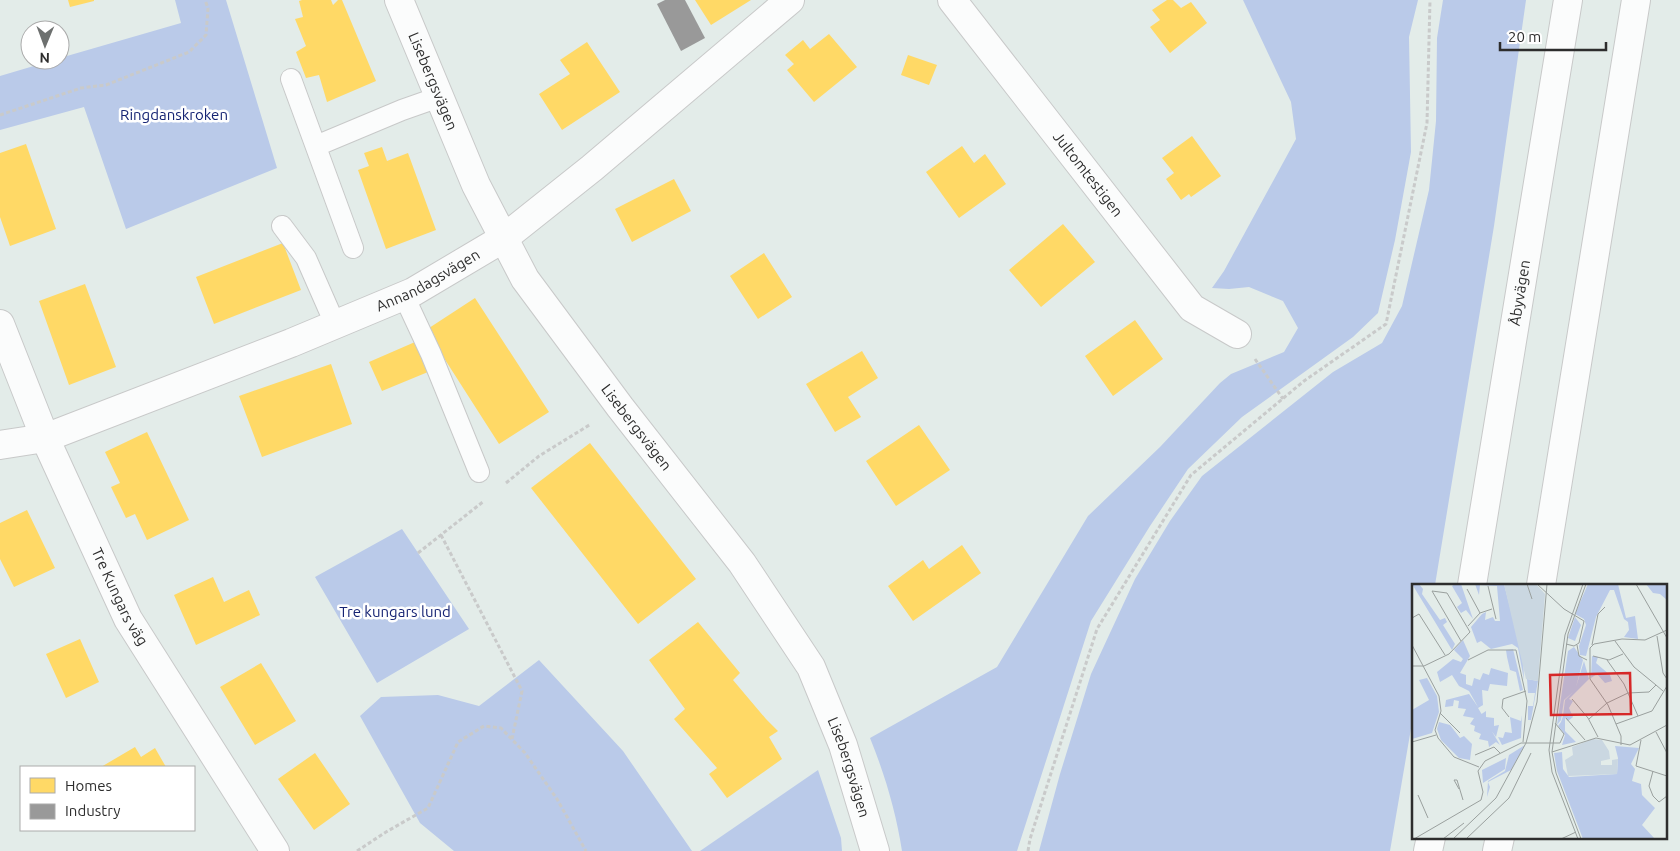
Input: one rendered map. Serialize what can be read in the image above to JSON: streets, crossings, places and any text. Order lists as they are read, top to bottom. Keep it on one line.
{"streets":{"street":["Lisebergsvägen","Jultomtestigen","Annandagsvägen","Åbyvägen","Tre Kungars väg"]},"crossings":[["Lisebergsvägen","Annandagsvägen"],["Annandagsvägen","Tre Kungars väg"]],"parks":["Ringdanskroken","Tre kungars lund"],"legend":["Homes","Industry"],"scale_bar":"20 m","north":"bottom"}
